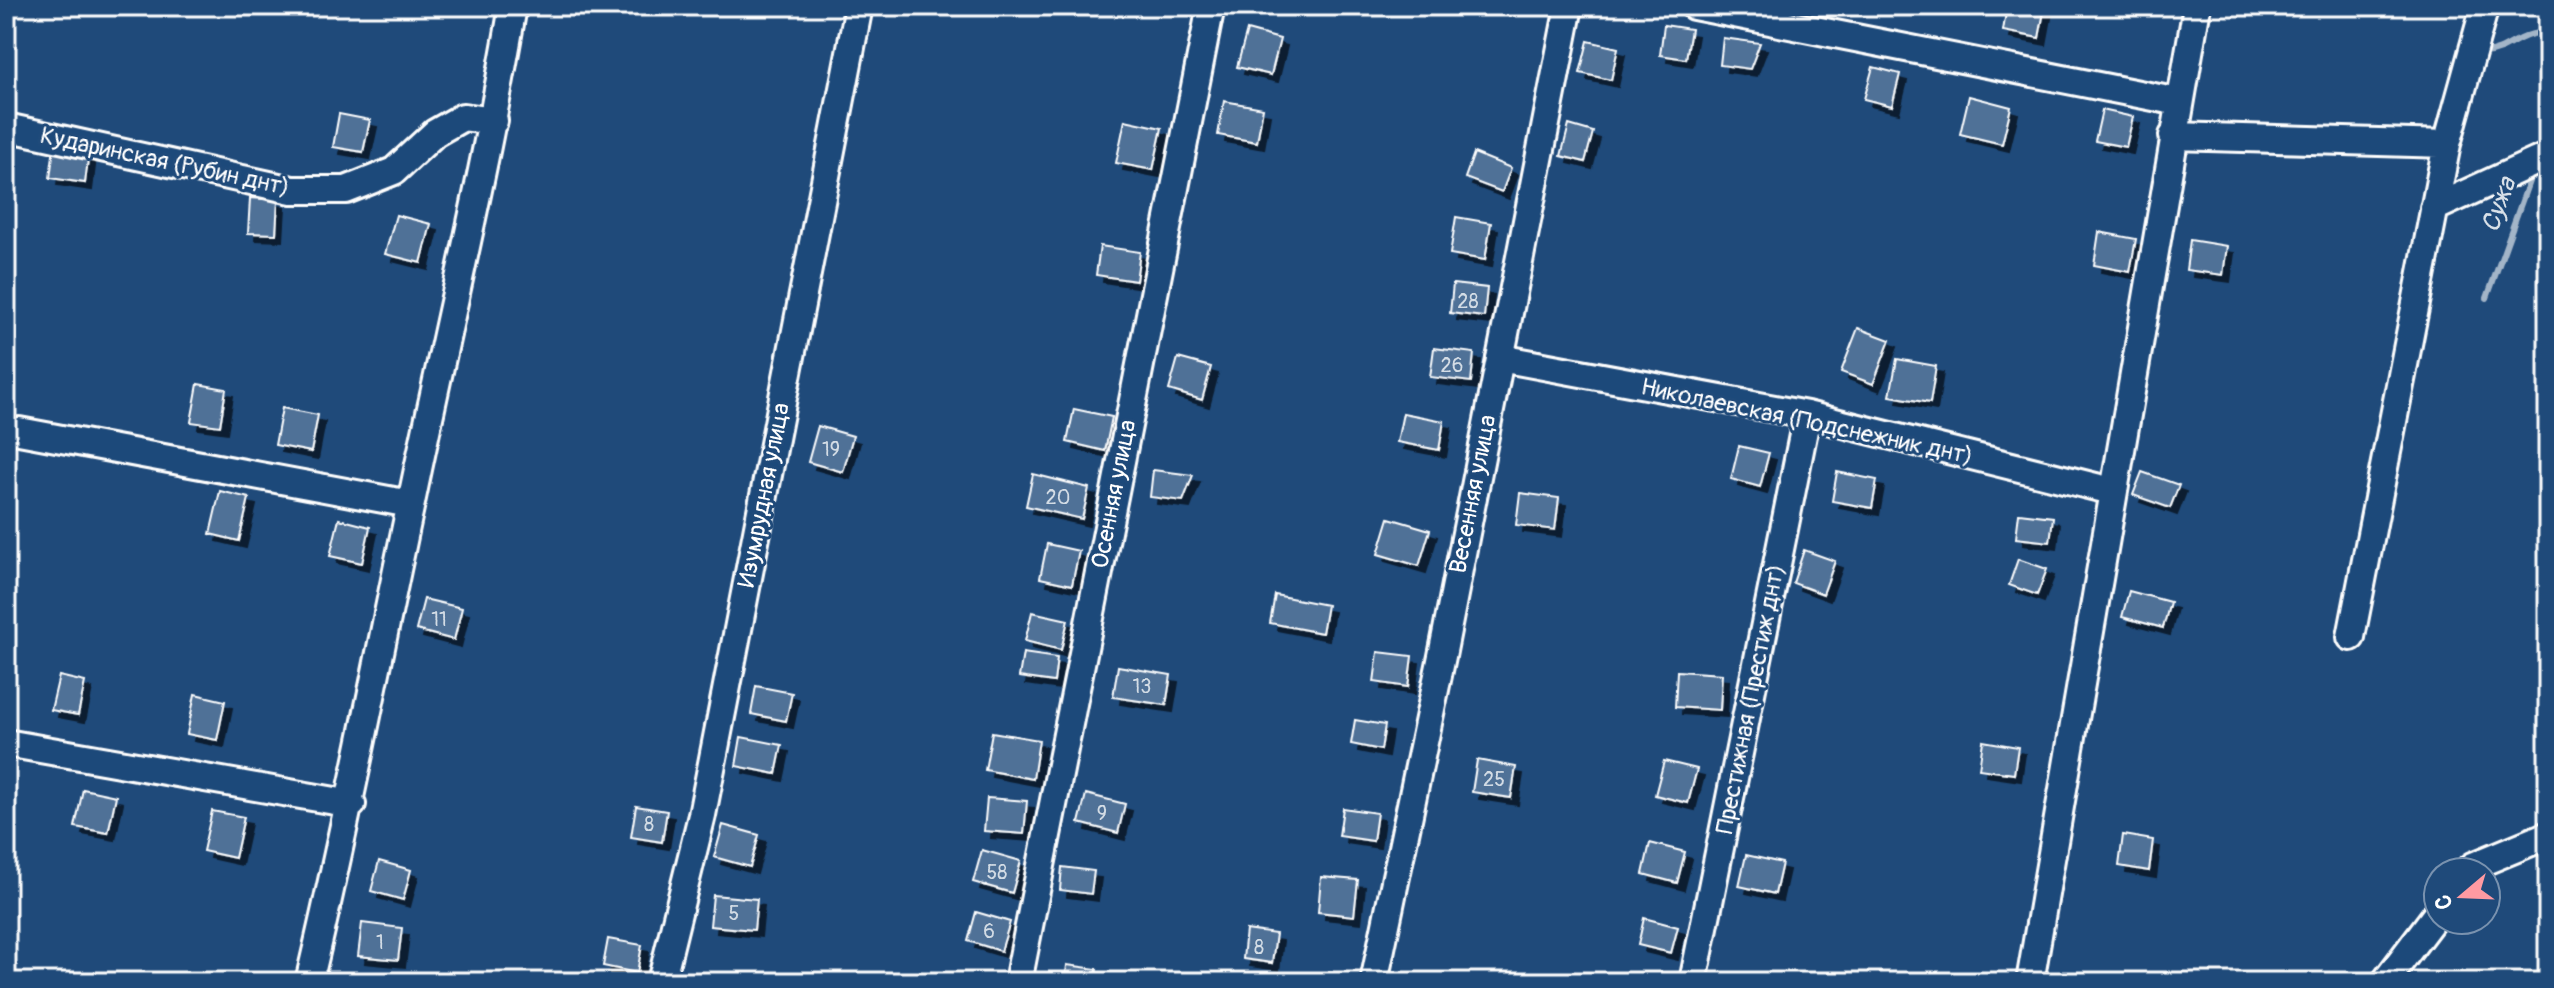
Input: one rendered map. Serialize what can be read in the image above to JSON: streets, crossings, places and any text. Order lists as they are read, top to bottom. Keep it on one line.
{"streets":{"street":["Кударинская (Рубин днт)","Николаевская (Подснежник днт)","Осенняя улица","Весенняя улица","Изумрудная улица","Престижная (Престиж днт)"]},"crossings":[["Николаевская (Подснежник днт)","Весенняя улица"],["Николаевская (Подснежник днт)","Престижная (Престиж днт)"]],"water":["Сужа"],"house_numbers":["28","26","19","20","11","13","25","9","8","58","5","6","1","8"],"north":"left"}
